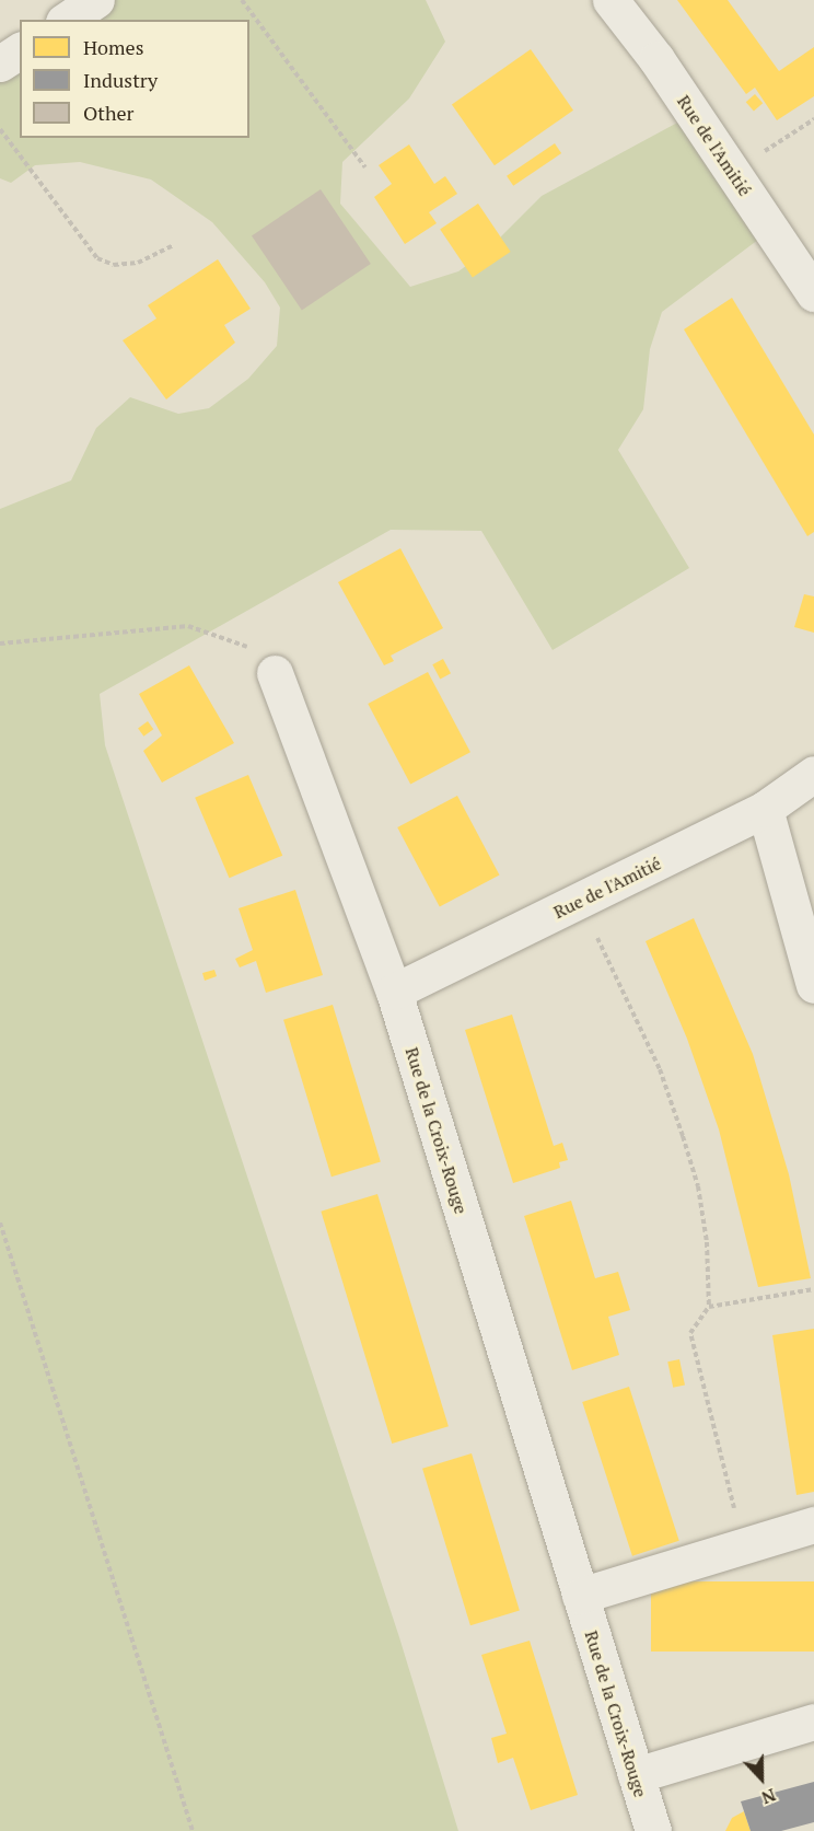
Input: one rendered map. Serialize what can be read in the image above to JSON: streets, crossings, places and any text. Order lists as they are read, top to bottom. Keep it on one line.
{"streets":{"street":["Rue de l'Amitié","Rue de la Croix-Rouge"]},"crossings":[["Rue de l'Amitié","Rue de la Croix-Rouge"]],"legend":["Homes","Industry","Other"],"north":"bottom"}
